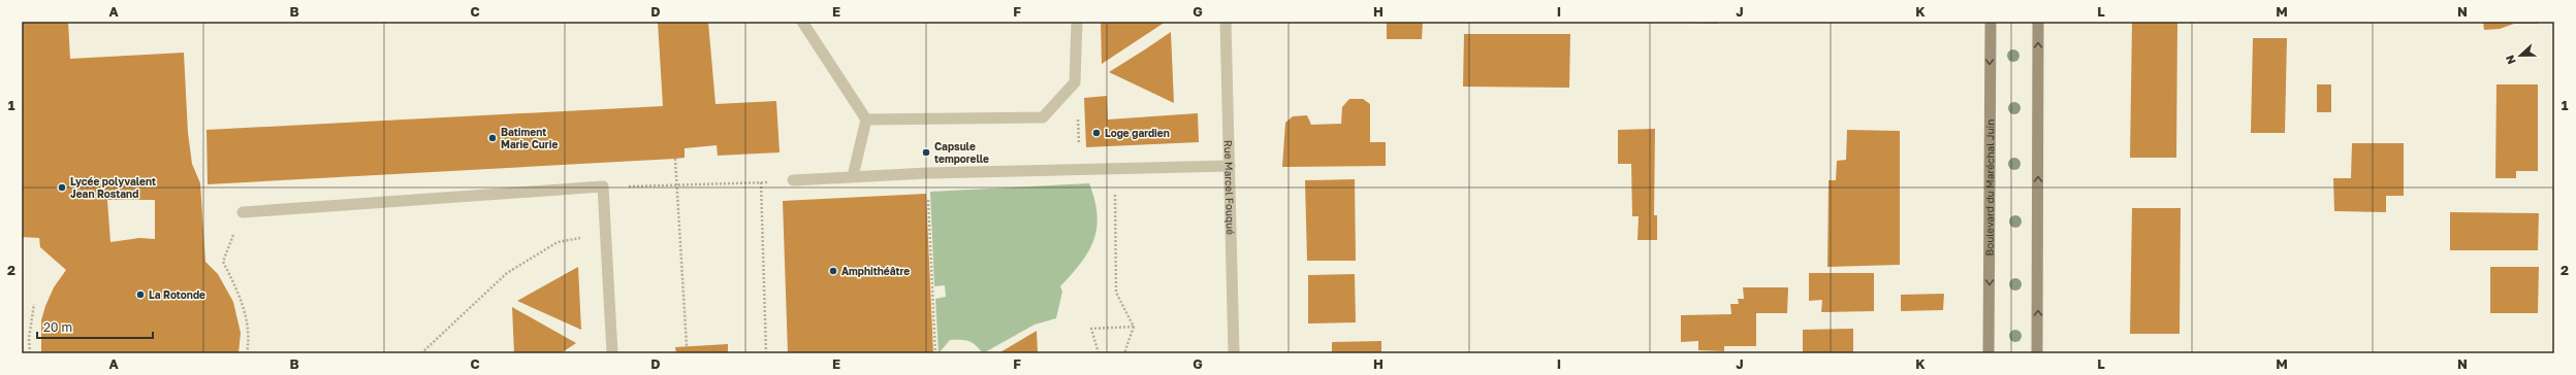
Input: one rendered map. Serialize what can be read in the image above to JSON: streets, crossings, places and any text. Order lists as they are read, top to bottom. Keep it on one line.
{"streets":{"main road":["Boulevard du Maréchal Juin"],"street":["Rue Marcel Fouqué"]},"places":["Loge gardien","Batiment Marie Curie","Capsule temporelle","Lycée polyvalent Jean Rostand","Amphithéâtre","La Rotonde"],"scale_bar":"20 m","north":"left","grid":{"columns":["A","B","C","D","E","F","G","H","I","J","K","L","M","N"],"rows":["1","2"]}}
